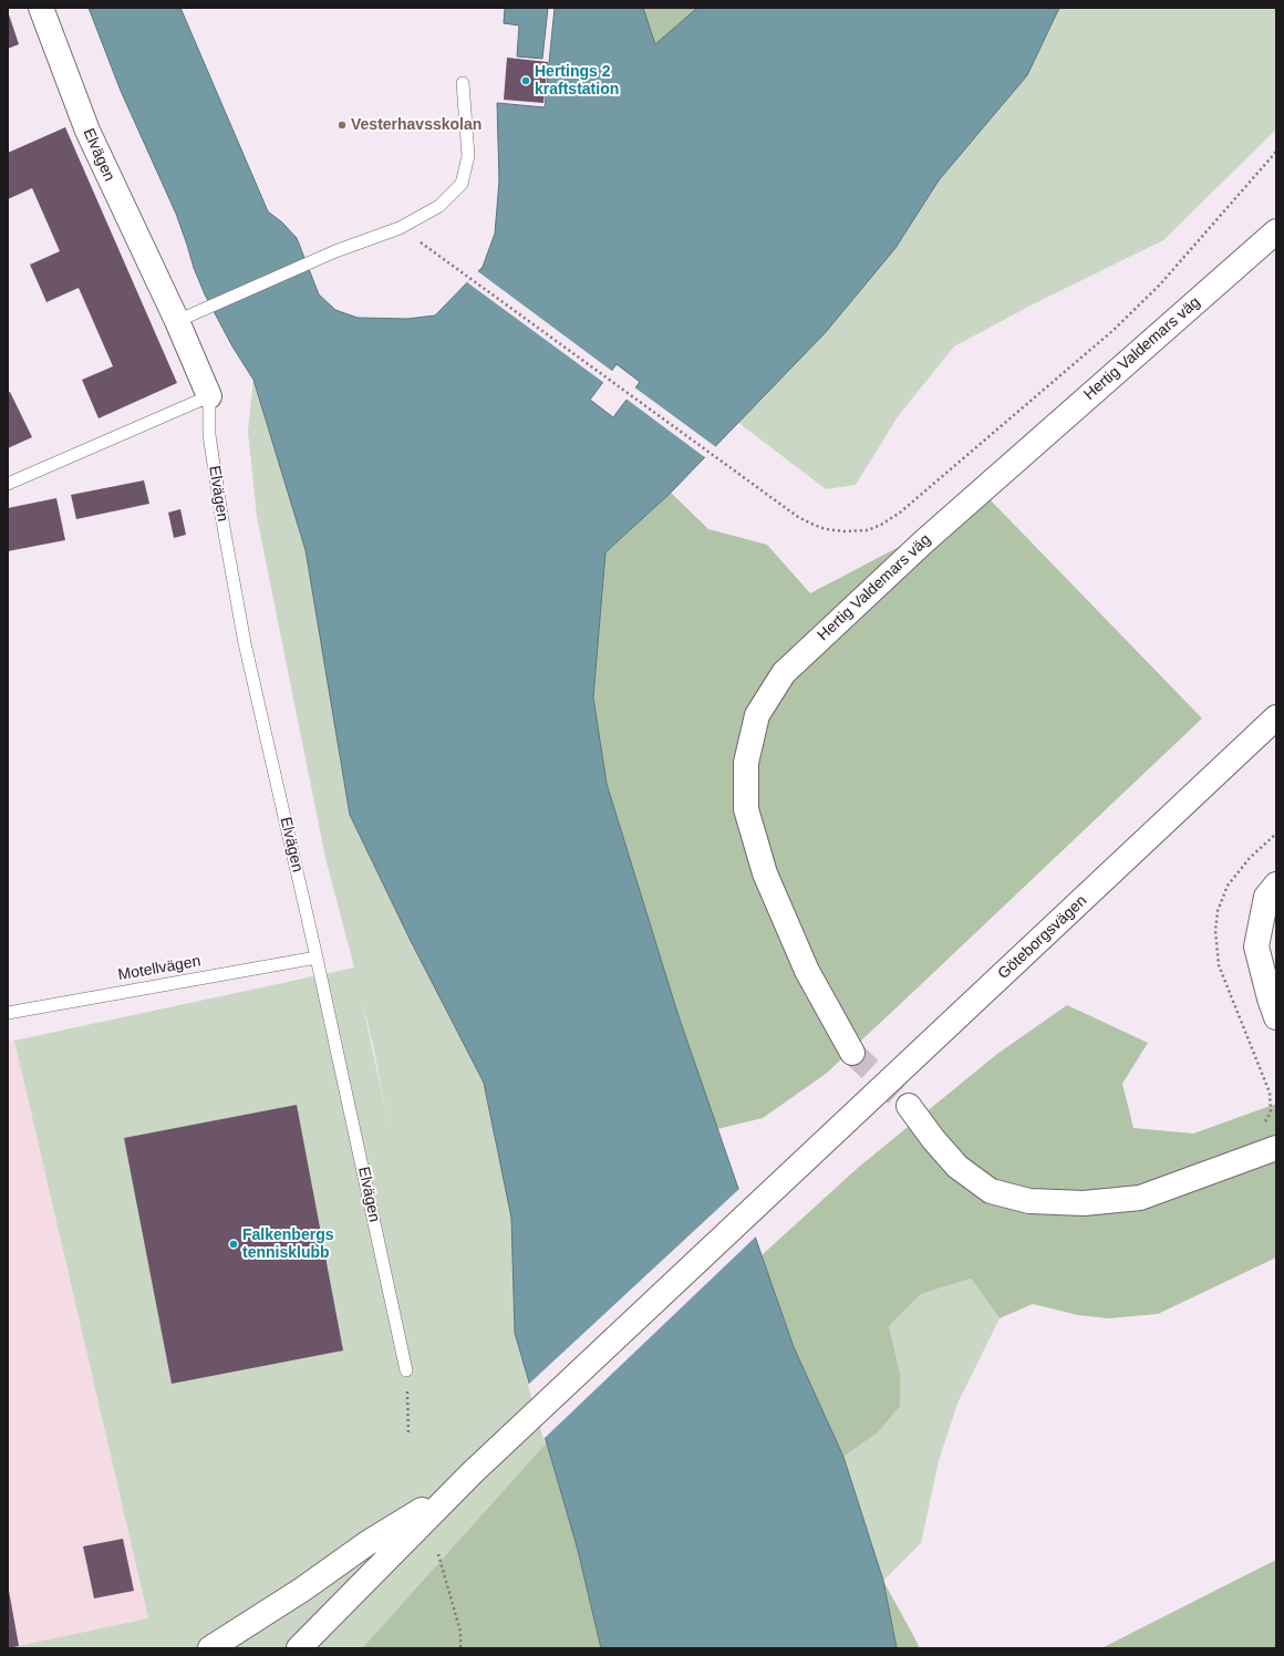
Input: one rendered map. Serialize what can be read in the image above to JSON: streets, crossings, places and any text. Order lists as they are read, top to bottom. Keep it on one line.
{"streets":{"street":["Elvägen","Hertig Valdemars väg","Göteborgsvägen"],"lane":["Motellvägen"]},"crossings":[["Elvägen","Motellvägen"]],"places":["Hertings 2 kraftstation","Vesterhavsskolan","Falkenbergs tennisklubb"]}
